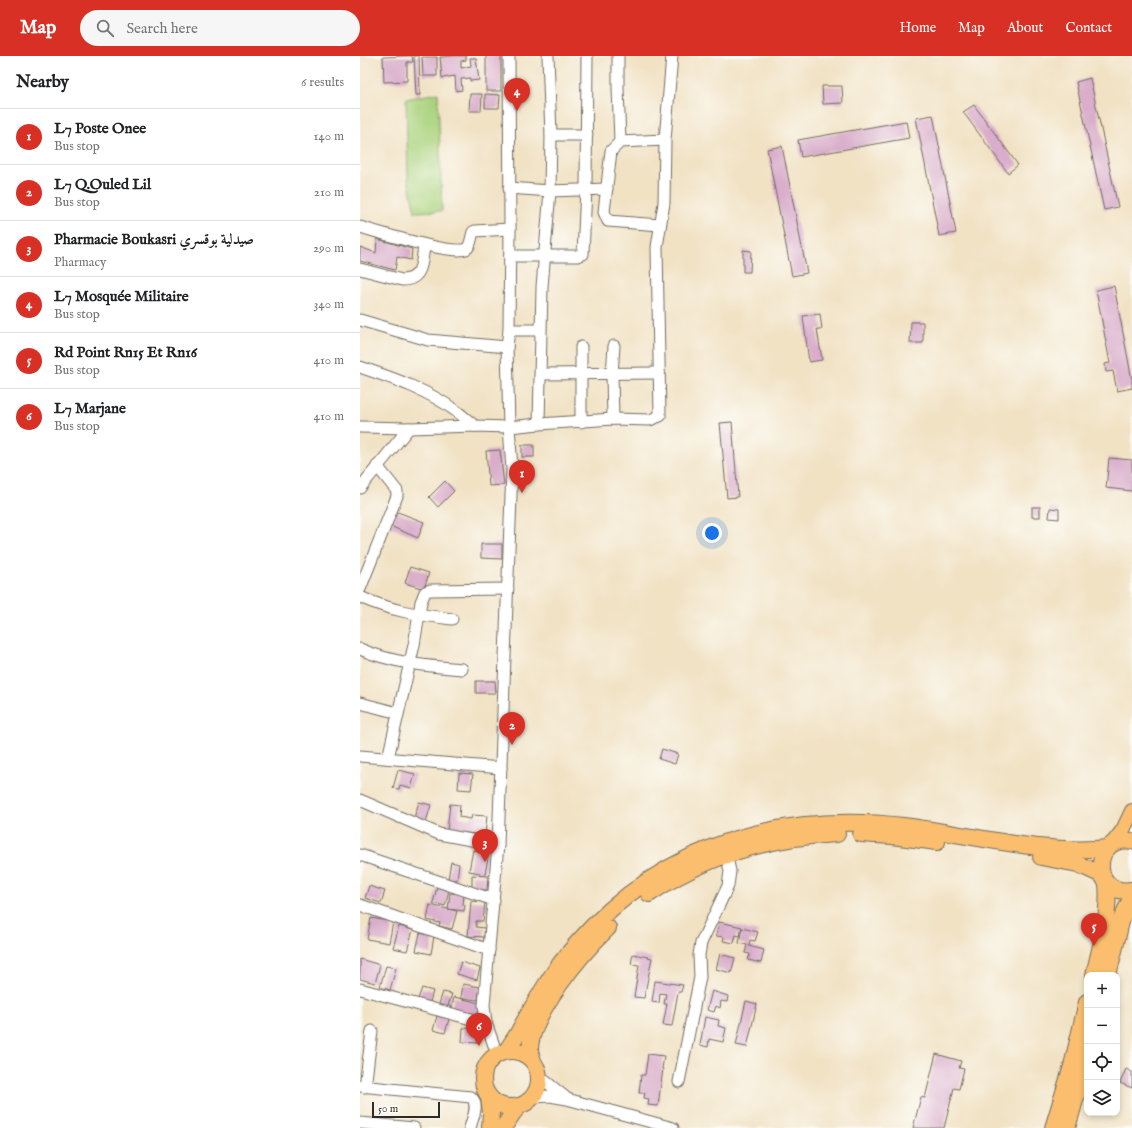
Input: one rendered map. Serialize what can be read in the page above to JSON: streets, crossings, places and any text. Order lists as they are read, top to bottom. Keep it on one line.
{"scale_bar":"50 m","page":{"header":"Map","search":"Search here","nav":["Home","Map","About","Contact"],"heading":["Nearby","6 results"],"pins":["4","1","2","3","5","6"],"list":[{"mark":"1","name":"L7 Poste Onee","note":"Bus stop","value":"140 m"},{"mark":"2","name":"L7 Q.Ouled Lil","note":"Bus stop","value":"210 m"},{"mark":"3","name":"Pharmacie Boukasri صيدلية بوقسري","note":"Pharmacy","value":"290 m"},{"mark":"4","name":"L7 Mosquée Militaire","note":"Bus stop","value":"340 m"},{"mark":"5","name":"Rd Point Rn15 Et Rn16","note":"Bus stop","value":"410 m"},{"mark":"6","name":"L7 Marjane","note":"Bus stop","value":"410 m"}],"map_buttons":["+","−"],"scale":"50 m"}}
